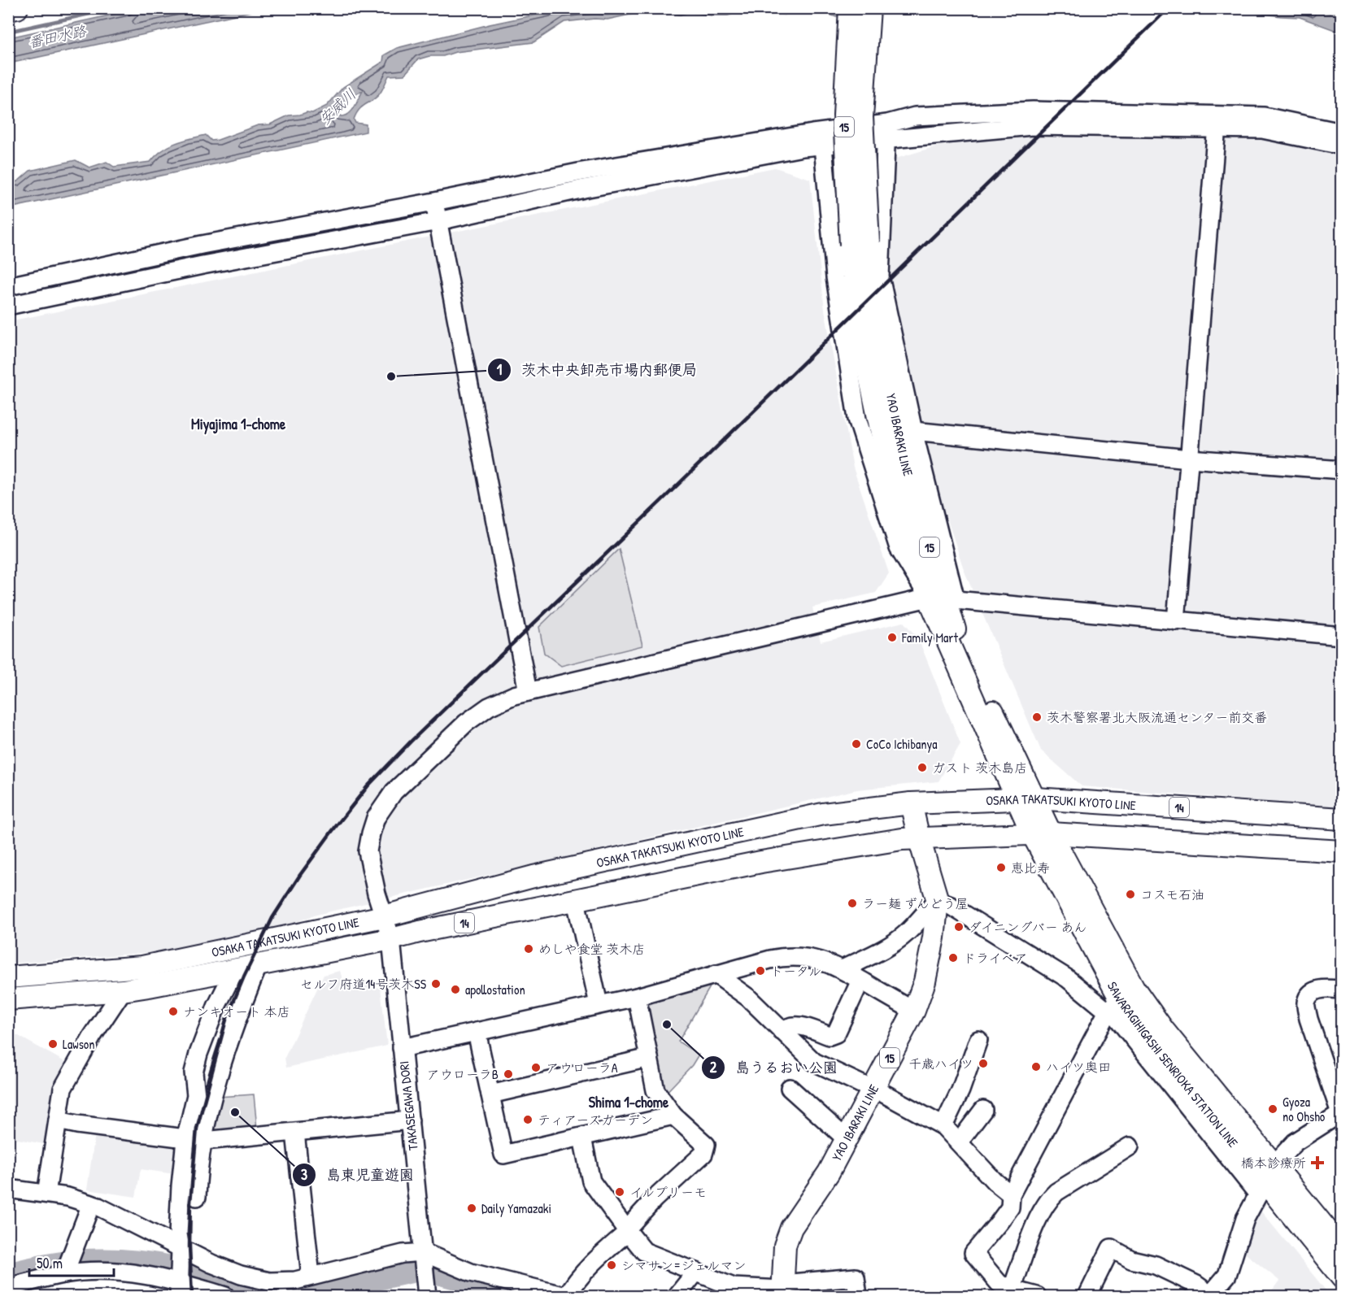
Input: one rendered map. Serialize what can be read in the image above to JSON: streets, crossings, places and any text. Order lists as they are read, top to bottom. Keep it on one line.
{"streets":{"main road":["15","YAO IBARAKI LINE","OSAKA TAKATSUKI KYOTO LINE","14","SAWARAGIHIGASHI SENRIOKA STATION LINE"],"street":["TAKASEGAWA DORI"]},"crossings":[["YAO IBARAKI LINE","OSAKA TAKATSUKI KYOTO LINE"],["YAO IBARAKI LINE","SAWARAGIHIGASHI SENRIOKA STATION LINE"],["YAO IBARAKI LINE","TAKASEGAWA DORI"],["OSAKA TAKATSUKI KYOTO LINE","SAWARAGIHIGASHI SENRIOKA STATION LINE"],["OSAKA TAKATSUKI KYOTO LINE","TAKASEGAWA DORI"]],"districts":["Miyajima 1-chome","Shima 1-chome"],"water":["番田水路","安威川"],"places":{"other":["茨木中央卸売市場内郵便局","Family Mart","茨木警察署北大阪流通センター前交番","CoCo Ichibanya","ガスト 茨木島店","恵比寿","コスモ石油","ラー麺 ずんどう屋","ダイニングバー あん","めしや食堂 茨木店","ドライベア","トータル","セルフ府道14号茨木SS","apollostation","ナンキオート 本店","島うるおい公園","Lawson","千歳ハイツ","ハイツ奥田","アウローラA","アウローラB","Gyoza no Ohsho","島東児童遊園","ティアーズガーデン","イルプリーモ","Daily Yamazaki","シマサン=ジェルマン"],"health":["橋本診療所"]},"scale_bar":"50 m"}
